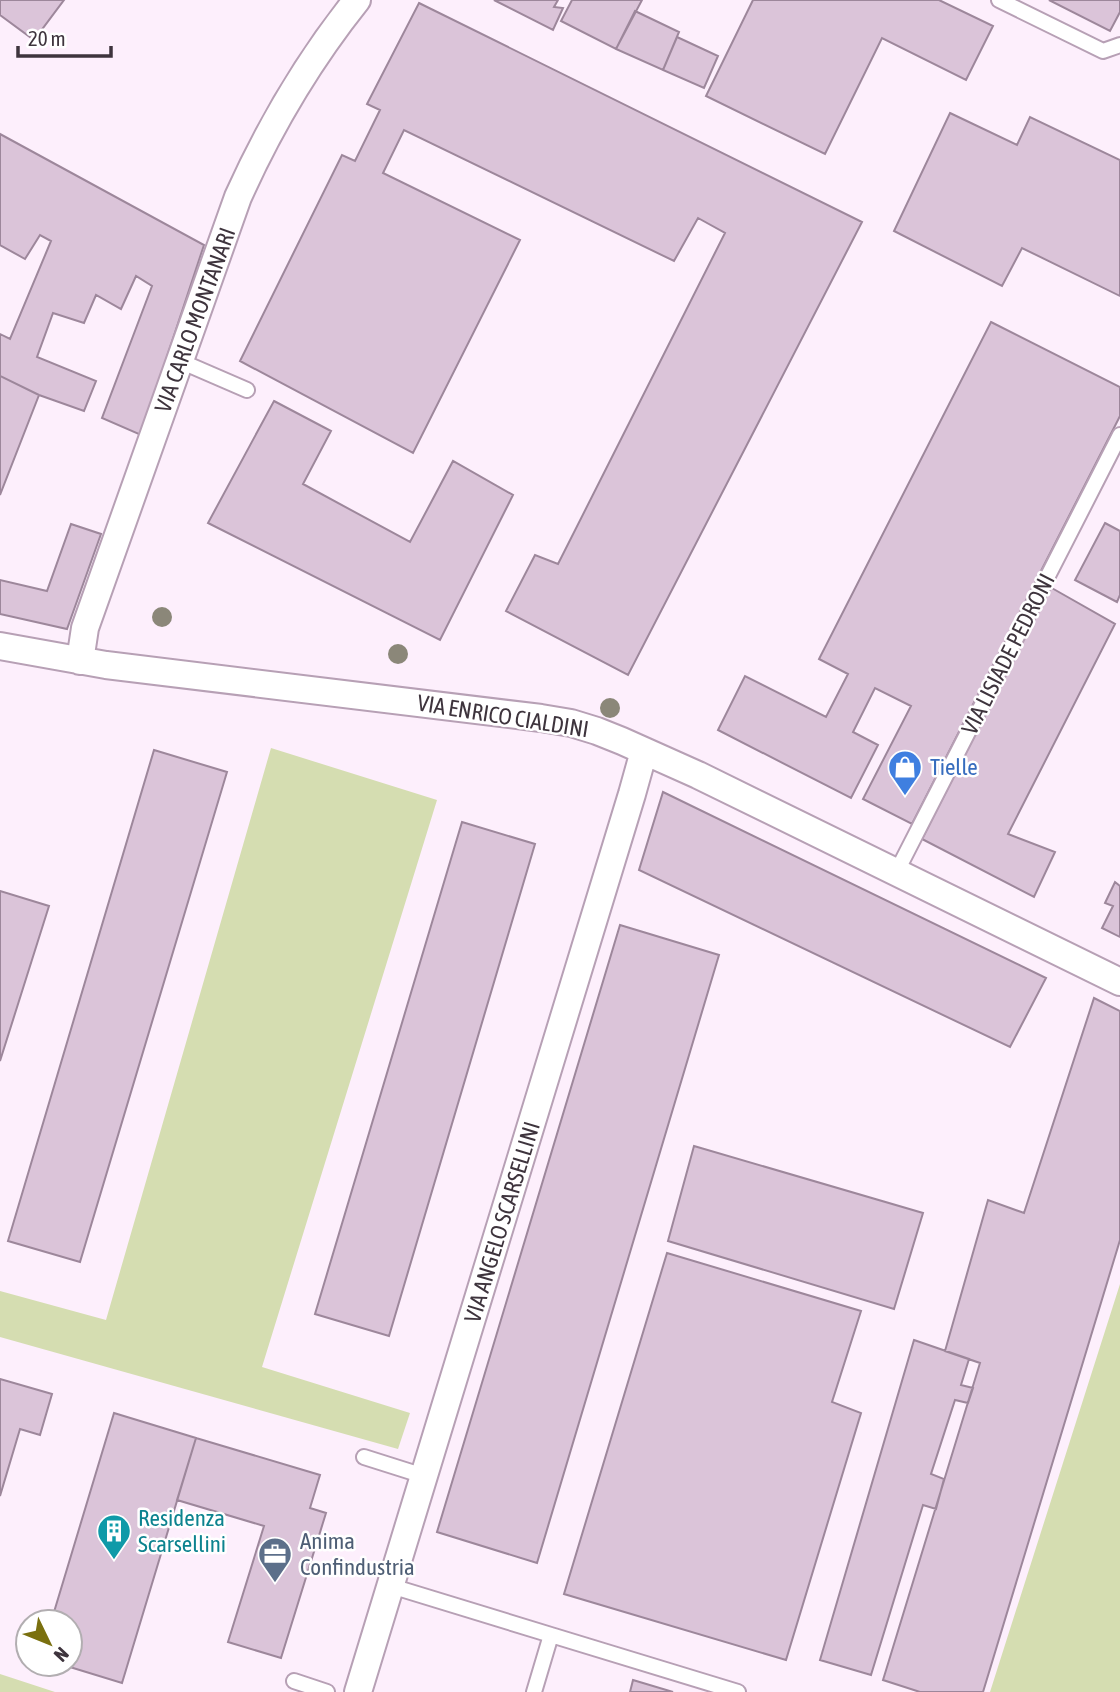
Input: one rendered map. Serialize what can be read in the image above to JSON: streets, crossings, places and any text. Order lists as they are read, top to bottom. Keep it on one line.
{"streets":{"street":["VIA CARLO MONTANARI","VIA ENRICO CIALDINI","VIA ANGELO SCARSELLINI"],"lane":["VIA LISIADE PEDRONI"]},"crossings":[["VIA CARLO MONTANARI","VIA ENRICO CIALDINI"],["VIA LISIADE PEDRONI","VIA ENRICO CIALDINI"],["VIA ENRICO CIALDINI","VIA ANGELO SCARSELLINI"]],"places":{"shop":["Tielle"],"building":["Residenza Scarsellini"],"office":["Anima Confindustria"]},"scale_bar":"20 m","north":"bottom right"}
